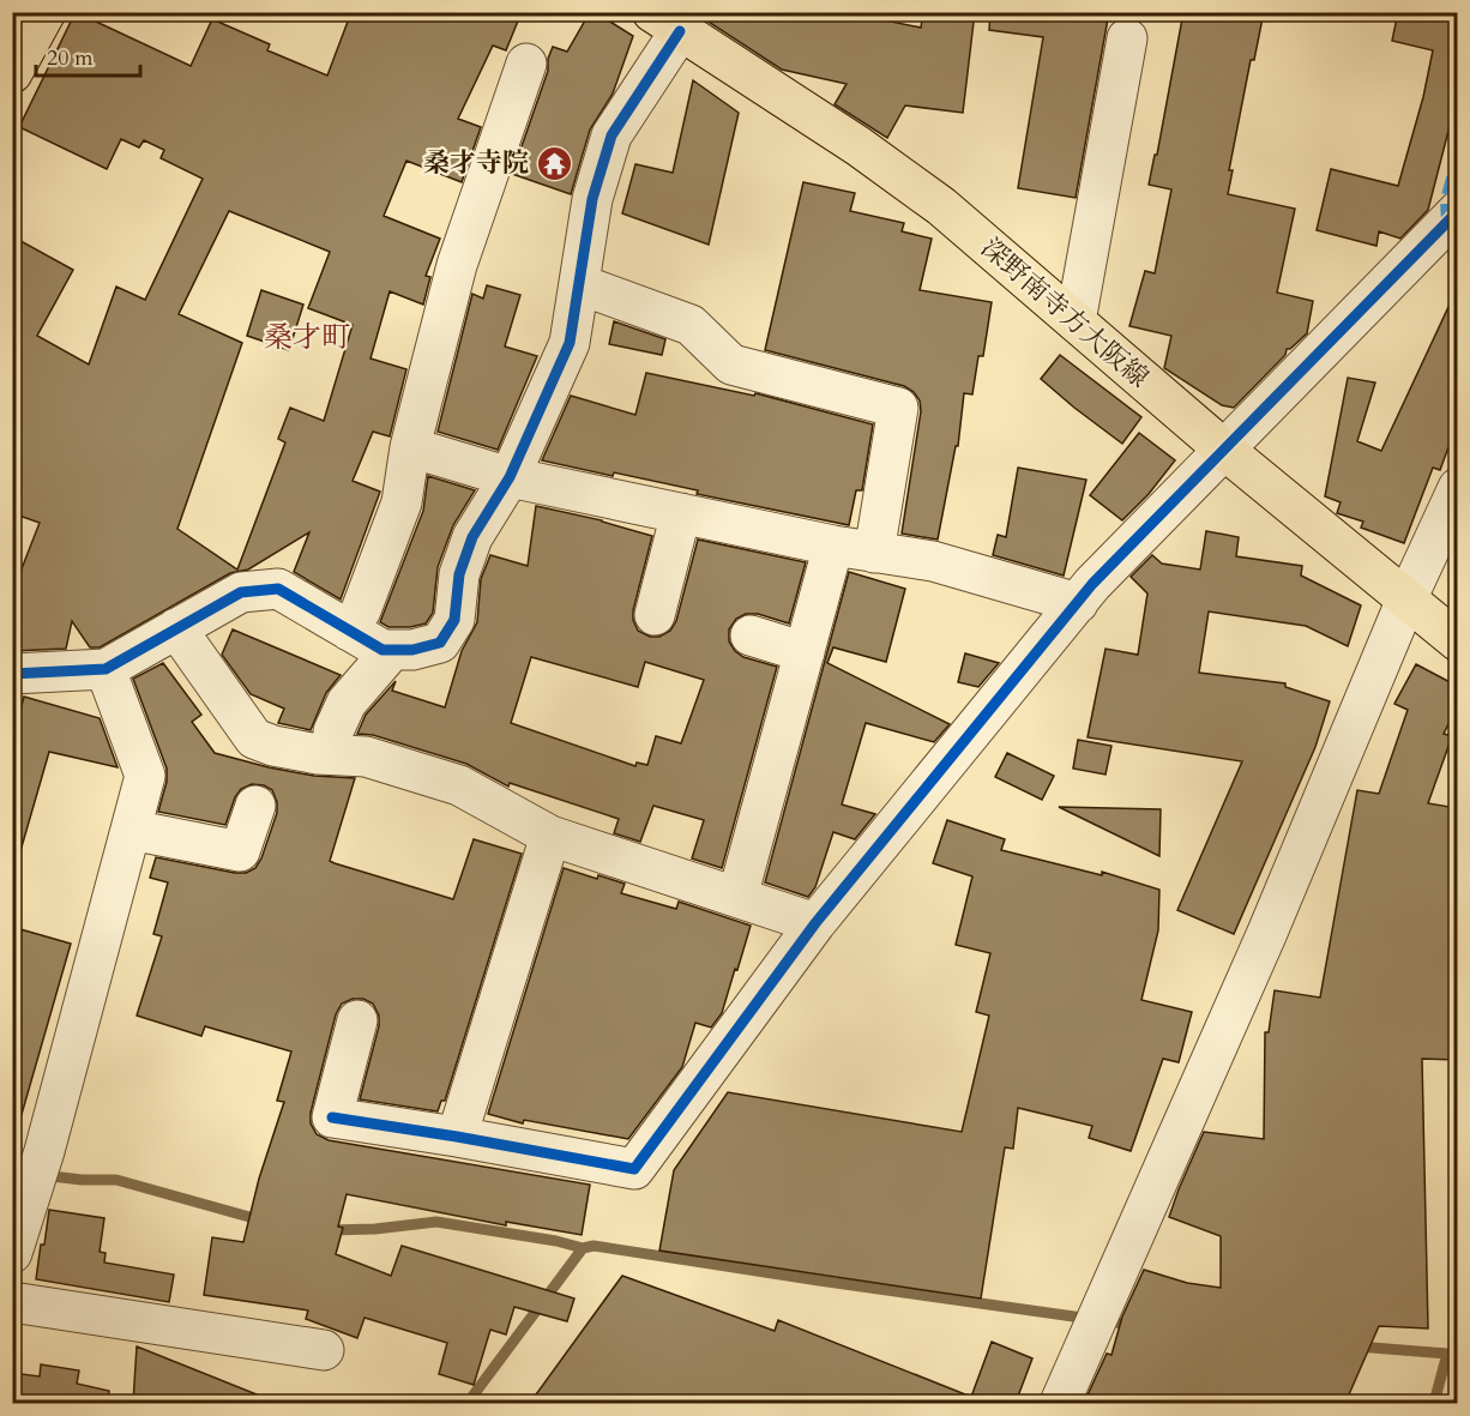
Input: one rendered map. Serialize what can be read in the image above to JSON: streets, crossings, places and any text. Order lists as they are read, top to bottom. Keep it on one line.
{"streets":{"main road":["深野南寺方大阪線"]},"districts":["桑才町"],"places":{"temple":["桑才寺院"]},"scale_bar":"20 m"}
